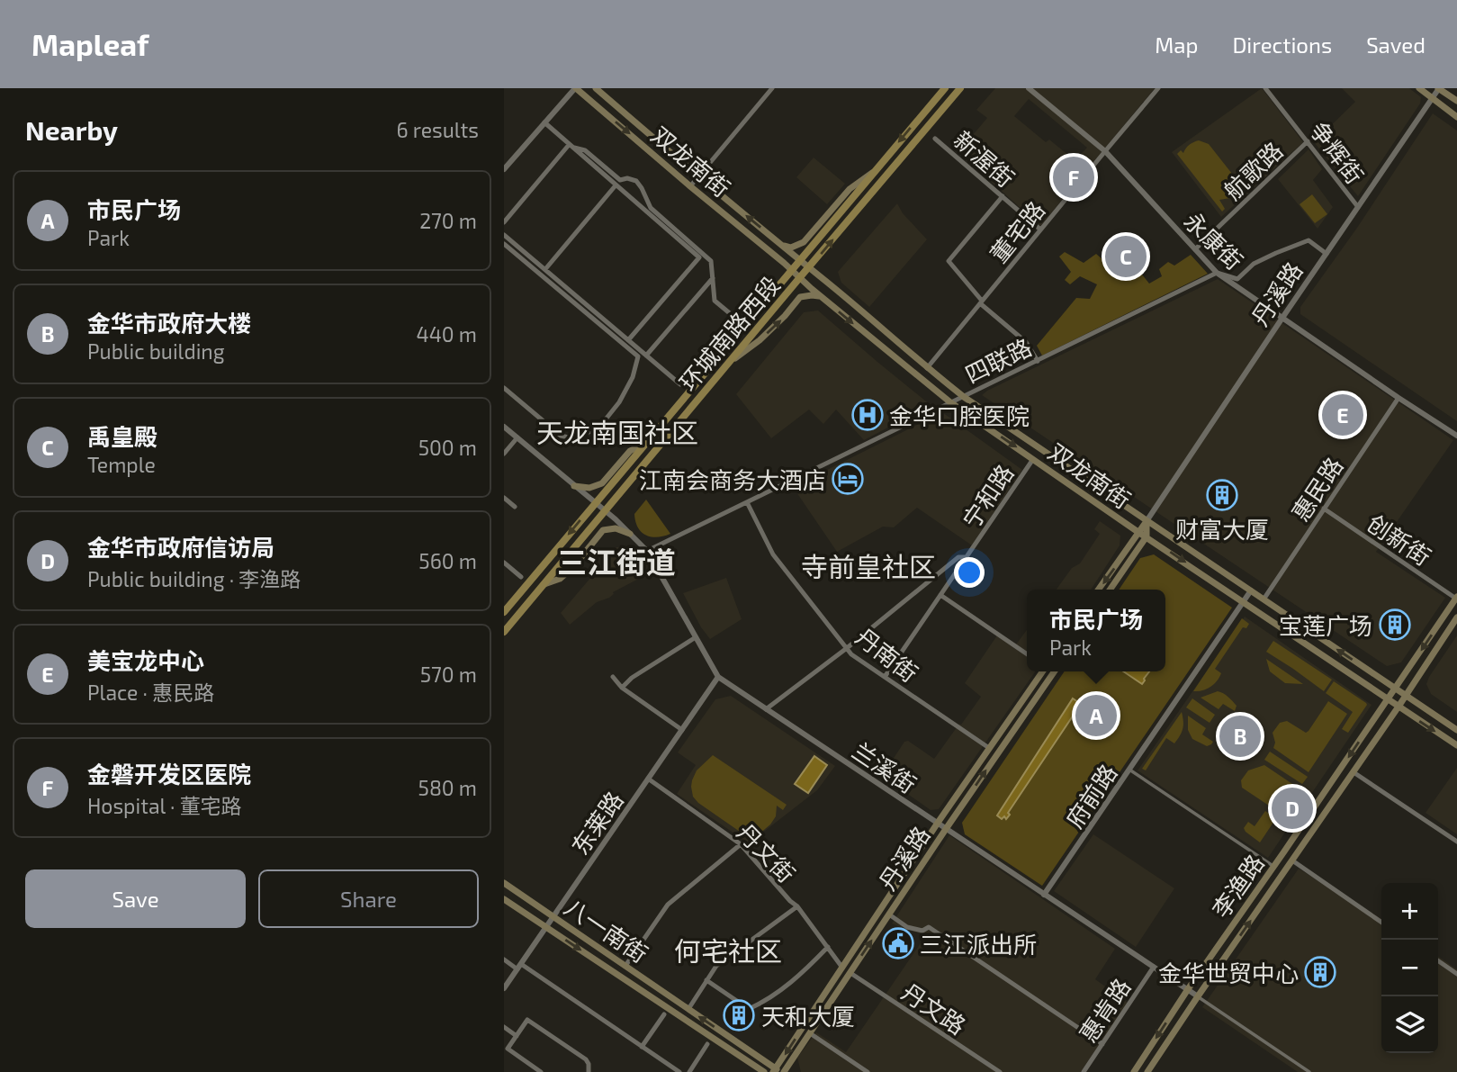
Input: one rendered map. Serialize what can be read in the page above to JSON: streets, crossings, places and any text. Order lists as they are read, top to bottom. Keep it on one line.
{"streets":{"main road":["双龙南街","丹溪路","环城南路西段","李渔路","八一南街"],"street":["争辉街","新渥街","航歌路","董宅路","永康街","四联路","惠民路","宁和路","创新街","丹南街","兰溪街","府前路","东莱路","丹文街","丹文路","惠肯路"]},"crossings":[["争辉街","航歌路"],["争辉街","丹溪路"],["新渥街","董宅路"],["双龙南街","董宅路"],["双龙南街","丹溪路"],["双龙南街","环城南路西段"],["双龙南街","四联路"],["双龙南街","惠民路"],["双龙南街","宁和路"],["双龙南街","府前路"],["双龙南街","李渔路"],["航歌路","永康街"],["董宅路","永康街"],["永康街","丹溪路"],["永康街","四联路"],["永康街","惠民路"],["丹溪路","四联路"],["丹溪路","丹南街"],["丹溪路","兰溪街"],["丹溪路","丹文街"],["丹溪路","八一南街"],["丹溪路","丹文路"],["环城南路西段","兰溪街"],["四联路","丹南街"],["四联路","兰溪街"],["惠民路","创新街"],["宁和路","丹南街"],["创新街","李渔路"],["兰溪街","府前路"],["兰溪街","东莱路"],["兰溪街","李渔路"],["兰溪街","惠肯路"],["东莱路","丹文街"],["东莱路","八一南街"]],"districts":["天龙南国社区","三江街道","寺前皇社区","何宅社区"],"places":{"hospital":["金华口腔医院"],"hotel":["江南会商务大酒店"],"building":["财富大厦","宝莲广场","金华世贸中心","天和大厦"],"public building":["三江派出所"]},"page":{"header":"Mapleaf","nav":["Map","Directions","Saved"],"heading":["Nearby","6 results"],"pins":["F","C","E","A","B","D"],"list":[{"mark":"A","name":"市民广场","note":"Park","value":"270 m"},{"mark":"B","name":"金华市政府大楼","note":"Public building","value":"440 m"},{"mark":"C","name":"禹皇殿","note":"Temple","value":"500 m"},{"mark":"D","name":"金华市政府信访局","note":"Public building · 李渔路","value":"560 m"},{"mark":"E","name":"美宝龙中心","note":"Place · 惠民路","value":"570 m"},{"mark":"F","name":"金磐开发区医院","note":"Hospital · 董宅路","value":"580 m"}],"popup":["市民广场","Park"],"buttons":["Save","Share"],"map_buttons":["+","−"]}}
